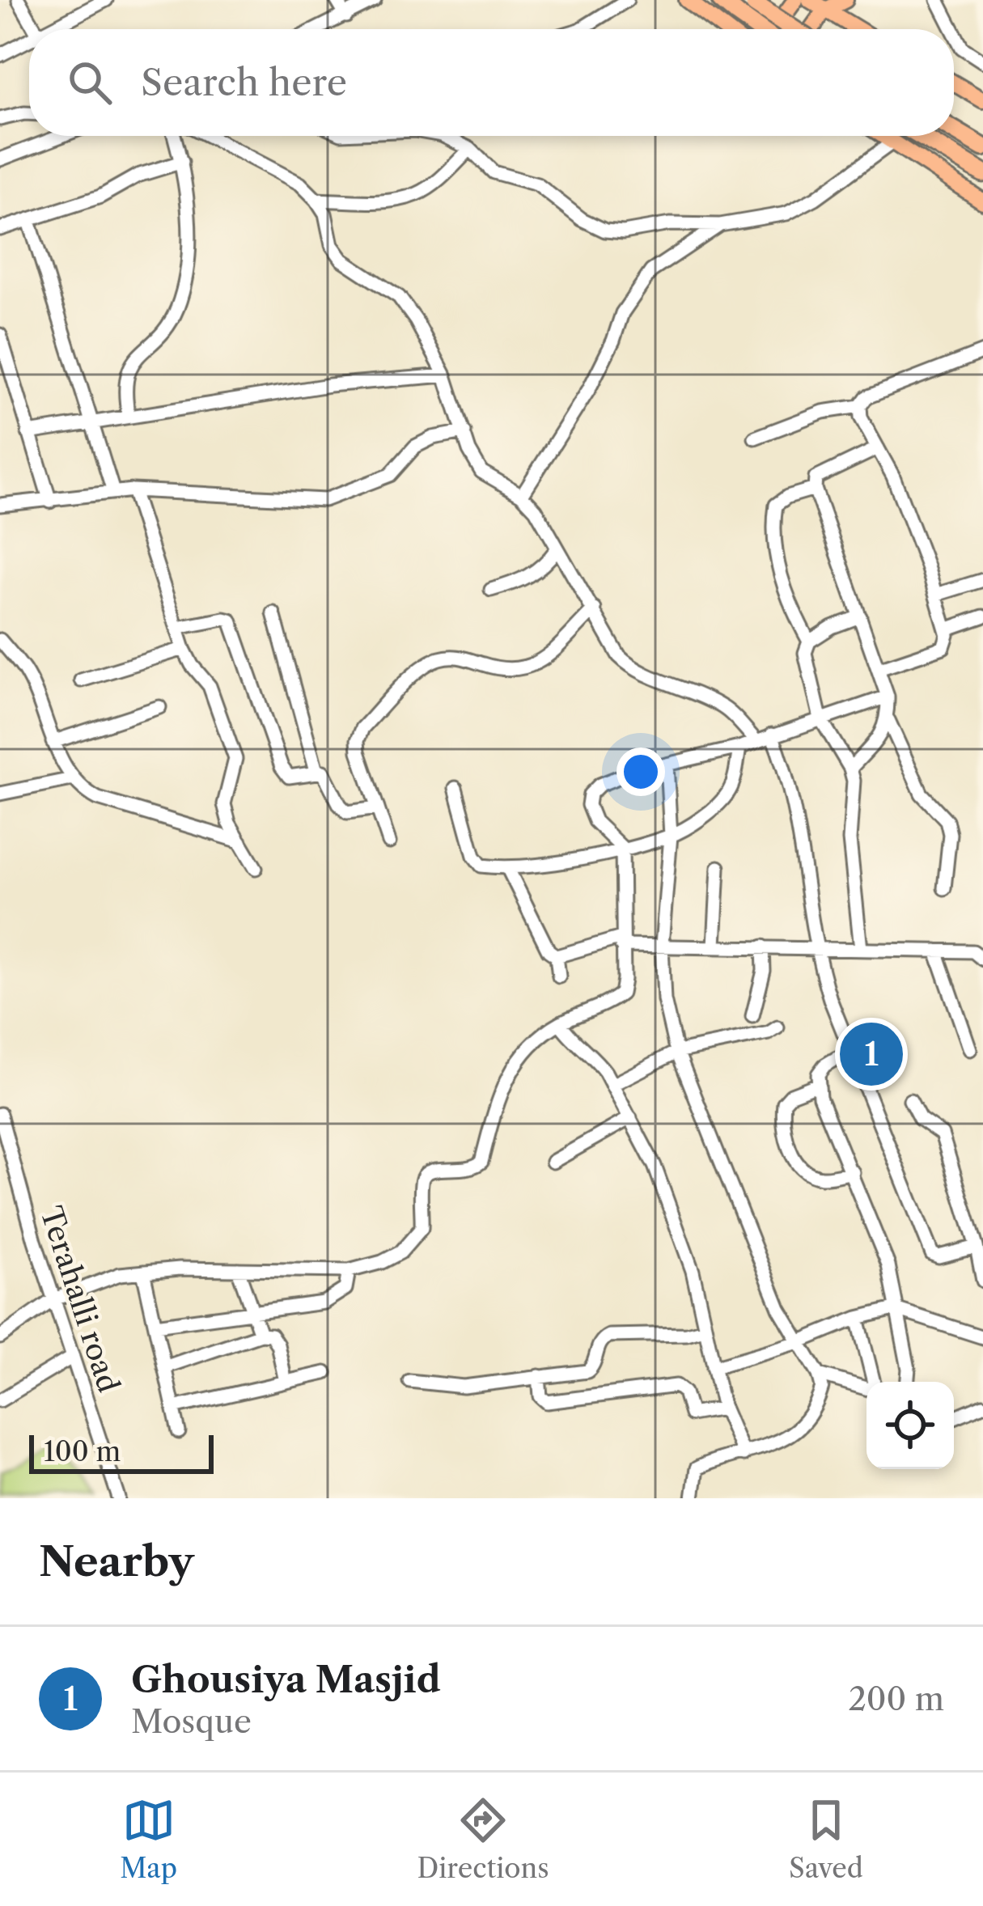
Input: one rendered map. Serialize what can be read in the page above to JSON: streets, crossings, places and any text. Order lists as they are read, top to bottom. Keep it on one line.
{"streets":{"street":["Terahalli road"]},"scale_bar":"100 m","page":{"search":"Search here","pins":"1","scale":"100 m","heading":"Nearby","list":[{"mark":"1","name":"Ghousiya Masjid","note":"Mosque","value":"200 m"}],"nav":["Map","Directions","Saved"]}}
